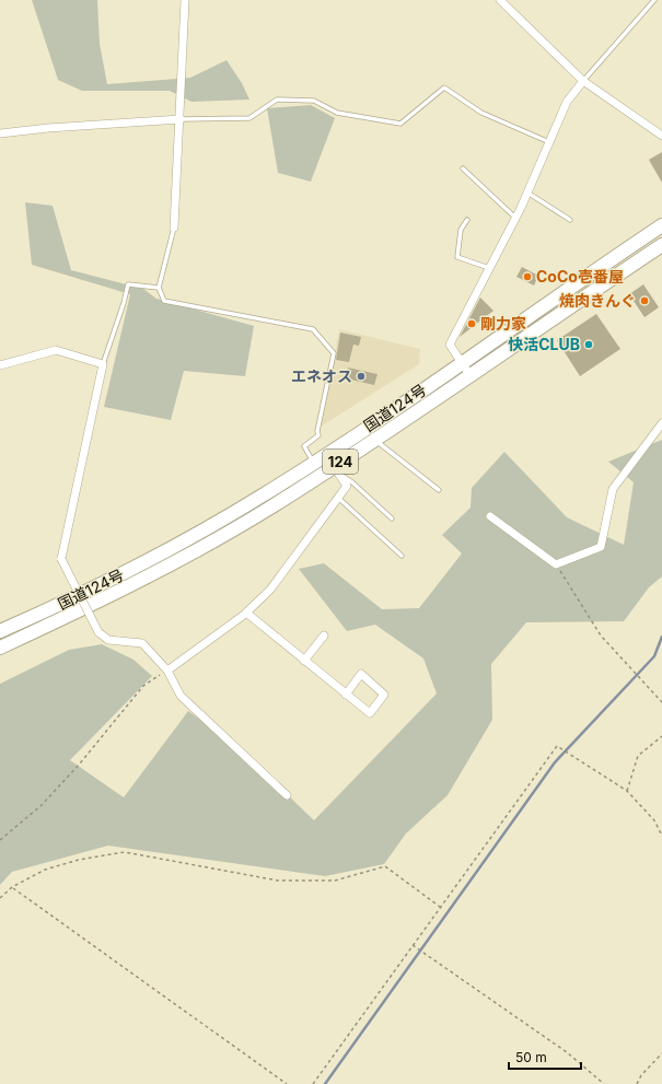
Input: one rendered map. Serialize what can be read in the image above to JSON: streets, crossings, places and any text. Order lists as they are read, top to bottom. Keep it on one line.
{"streets":{"highway":["国道124号","124"]},"places":["CoCo壱番屋","焼肉きんぐ","剛力家","快活CLUB","エネオス"],"scale_bar":"50 m"}
